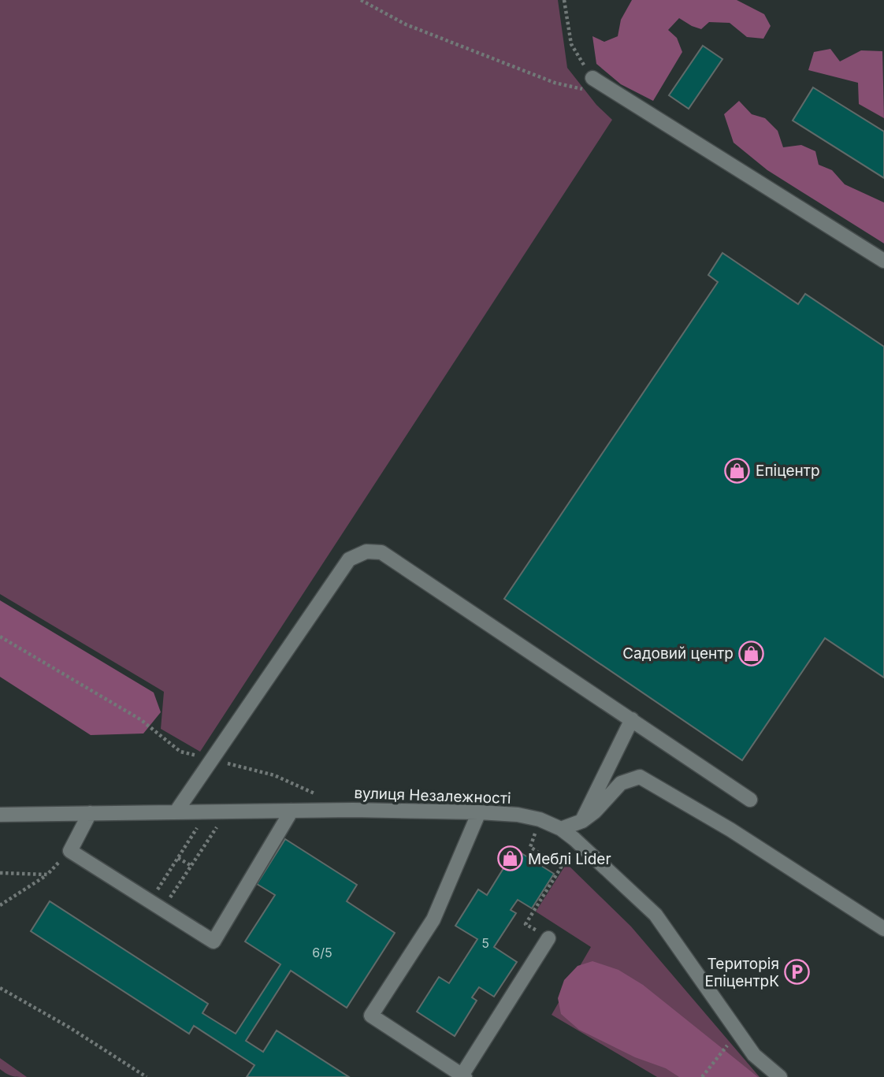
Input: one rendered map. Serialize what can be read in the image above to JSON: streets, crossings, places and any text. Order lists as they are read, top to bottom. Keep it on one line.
{"streets":{"street":["вулиця Незалежності"]},"places":{"shop":["Епіцентр","Садовий центр","Меблі Lider"],"parking":["Територія ЕпіцентрК"]},"house_numbers":["5","6/5"]}
